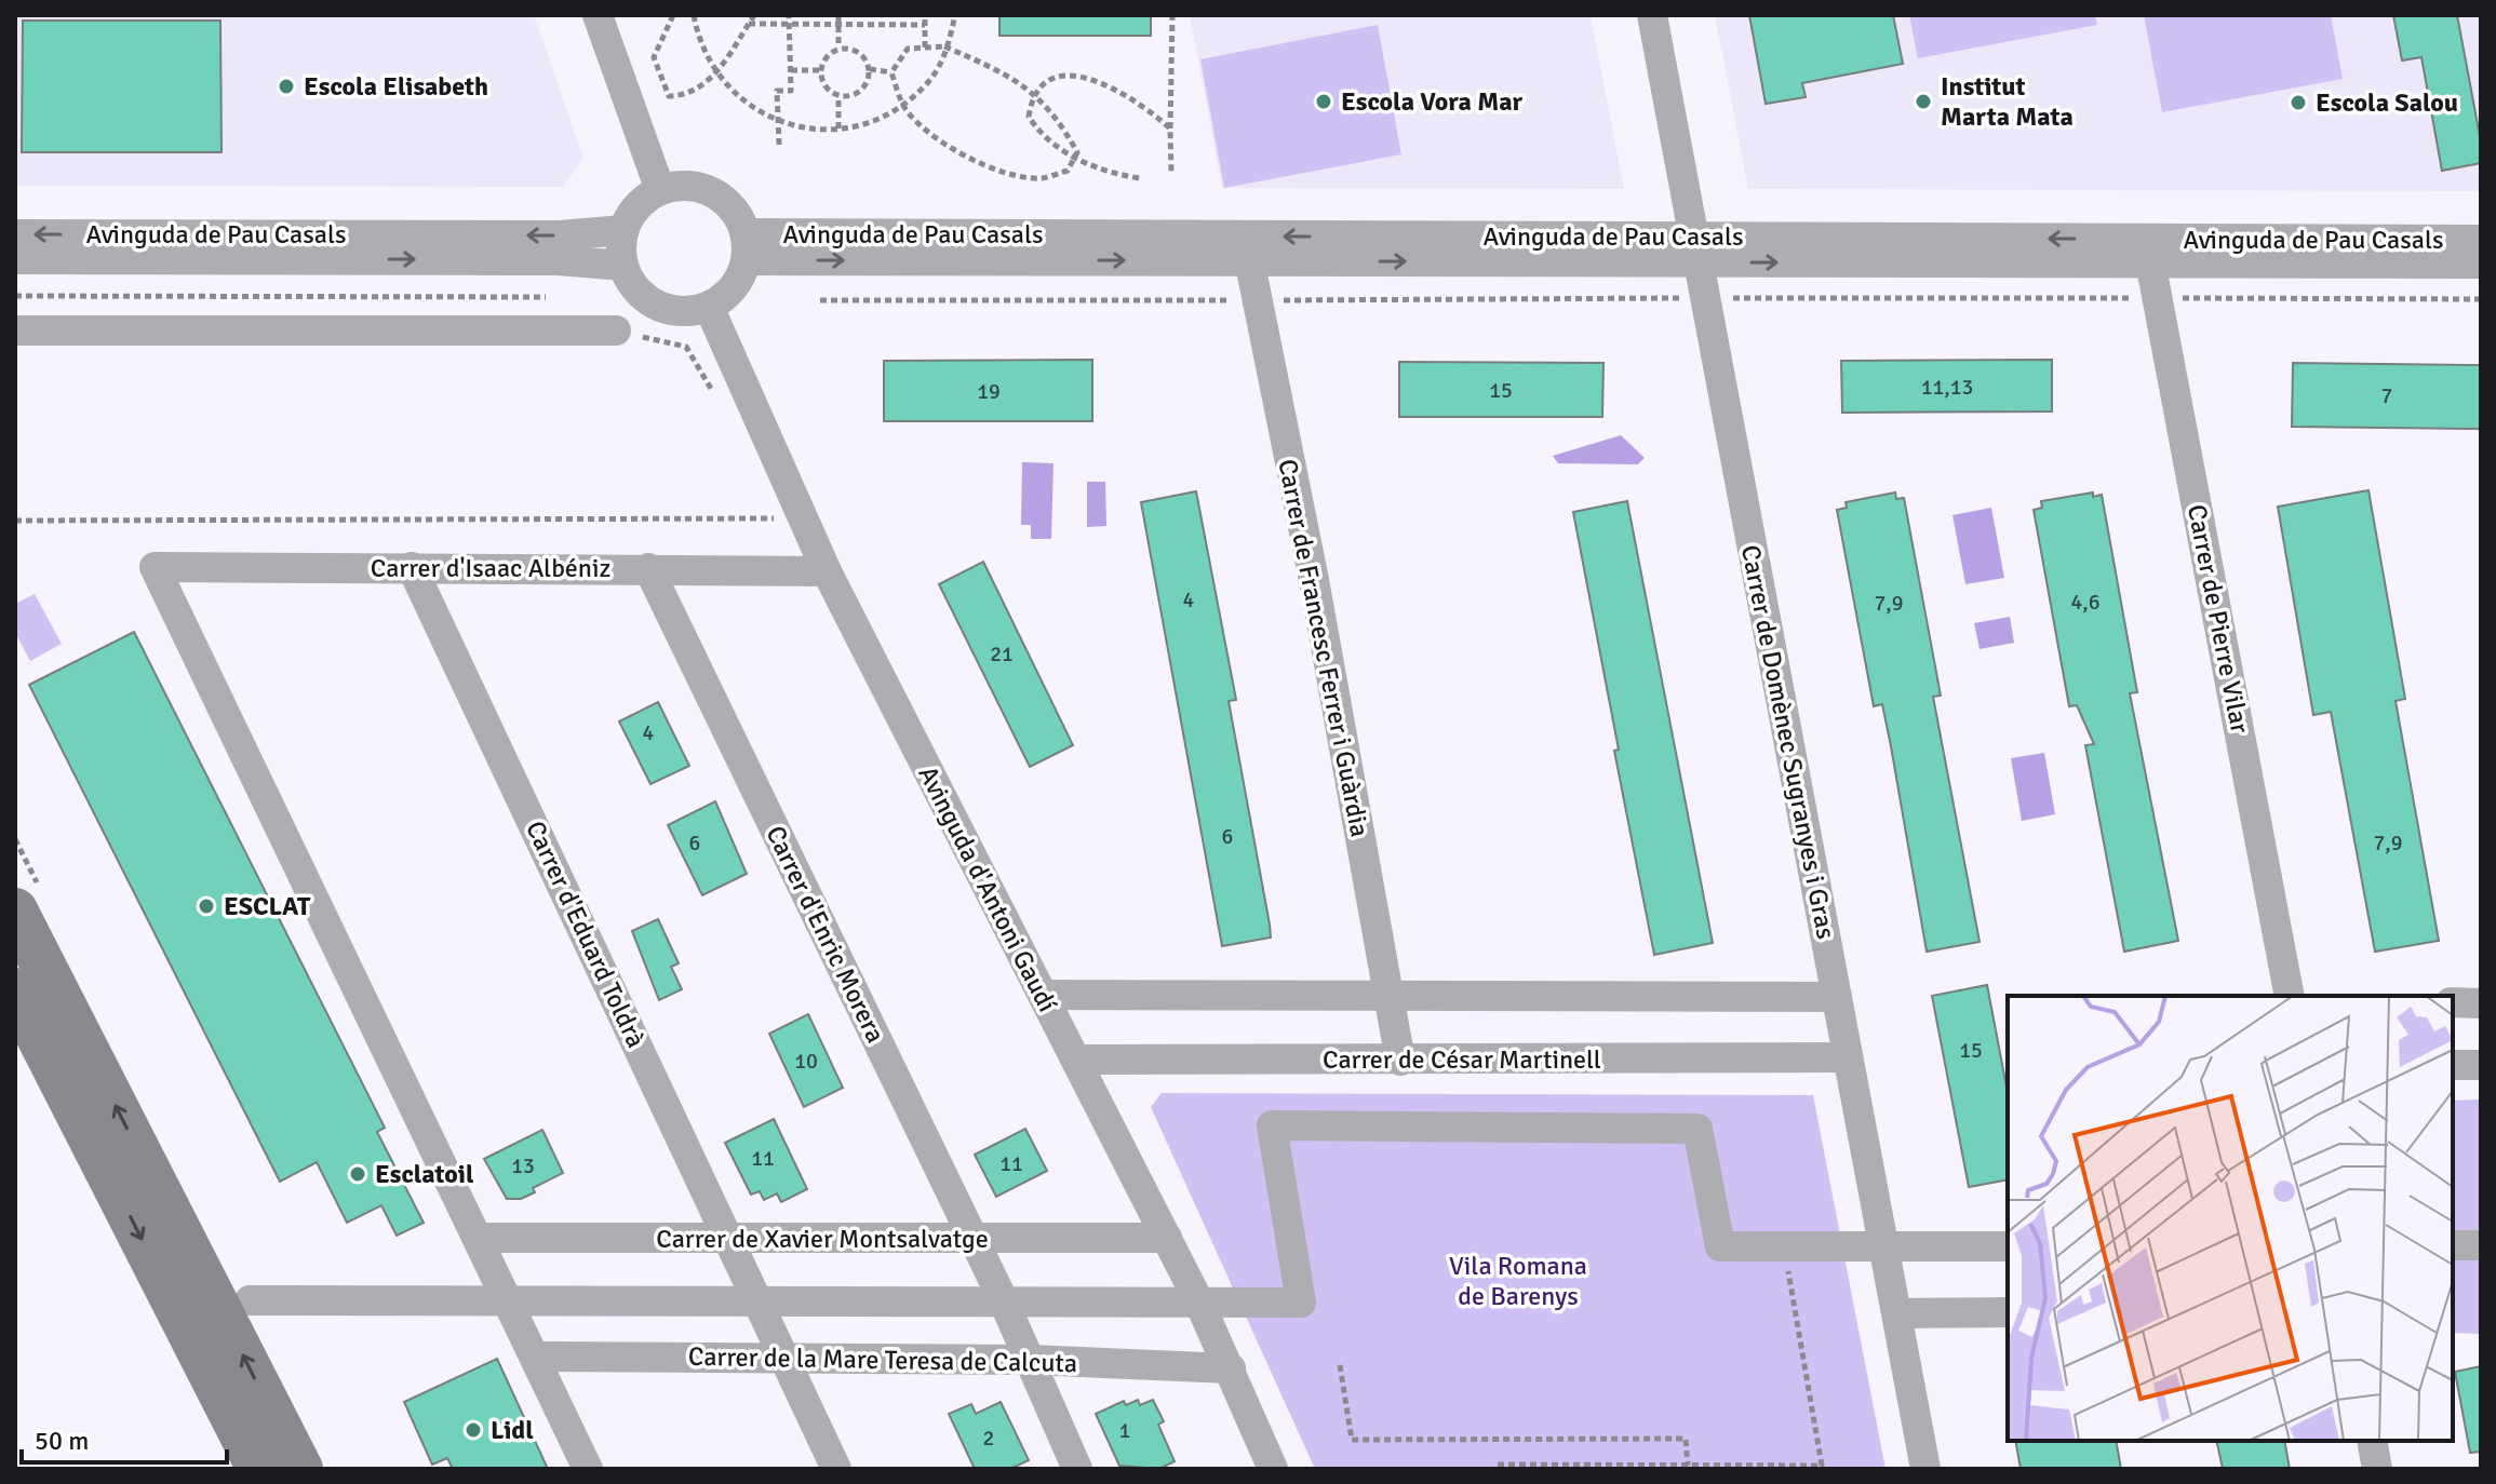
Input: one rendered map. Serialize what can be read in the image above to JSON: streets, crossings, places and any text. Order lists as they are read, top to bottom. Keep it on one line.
{"streets":{"street":["Avinguda de Pau Casals","Carrer d'Isaac Albéniz","Carrer de Pierre Vilar","Carrer de Francesc Ferrer i Guàrdia","Carrer de Domènec Sugranyes i Gras","Avinguda d'Antoni Gaudí","Carrer d'Eduard Toldrà","Carrer d'Enric Morera","Carrer de César Martinell","Carrer de Xavier Montsalvatge","Carrer de la Mare Teresa de Calcuta"]},"crossings":[["Avinguda de Pau Casals","Carrer de Pierre Vilar"],["Avinguda de Pau Casals","Carrer de Francesc Ferrer i Guàrdia"],["Avinguda de Pau Casals","Carrer de Domènec Sugranyes i Gras"],["Avinguda de Pau Casals","Avinguda d'Antoni Gaudí"],["Carrer d'Isaac Albéniz","Avinguda d'Antoni Gaudí"],["Carrer d'Isaac Albéniz","Carrer d'Eduard Toldrà"],["Carrer d'Isaac Albéniz","Carrer d'Enric Morera"],["Carrer d'Isaac Albéniz","Carrer de Xavier Montsalvatge"],["Carrer de Francesc Ferrer i Guàrdia","Carrer de César Martinell"],["Carrer de Domènec Sugranyes i Gras","Carrer de César Martinell"],["Avinguda d'Antoni Gaudí","Carrer de César Martinell"],["Avinguda d'Antoni Gaudí","Carrer de Xavier Montsalvatge"],["Avinguda d'Antoni Gaudí","Carrer de la Mare Teresa de Calcuta"],["Carrer d'Eduard Toldrà","Carrer de Xavier Montsalvatge"],["Carrer d'Eduard Toldrà","Carrer de la Mare Teresa de Calcuta"],["Carrer d'Enric Morera","Carrer de Xavier Montsalvatge"],["Carrer d'Enric Morera","Carrer de la Mare Teresa de Calcuta"]],"parks":["Vila Romana de Barenys"],"places":["Escola Elisabeth","Escola Vora Mar","Institut Marta Mata","Escola Salou","ESCLAT","Esclatoil","Lidl"],"house_numbers":["11,13","15","19","7","4","4,6","7,9","21","4","6","6","7,9","15","10","11","11","13","1","2"],"scale_bar":"50 m"}
